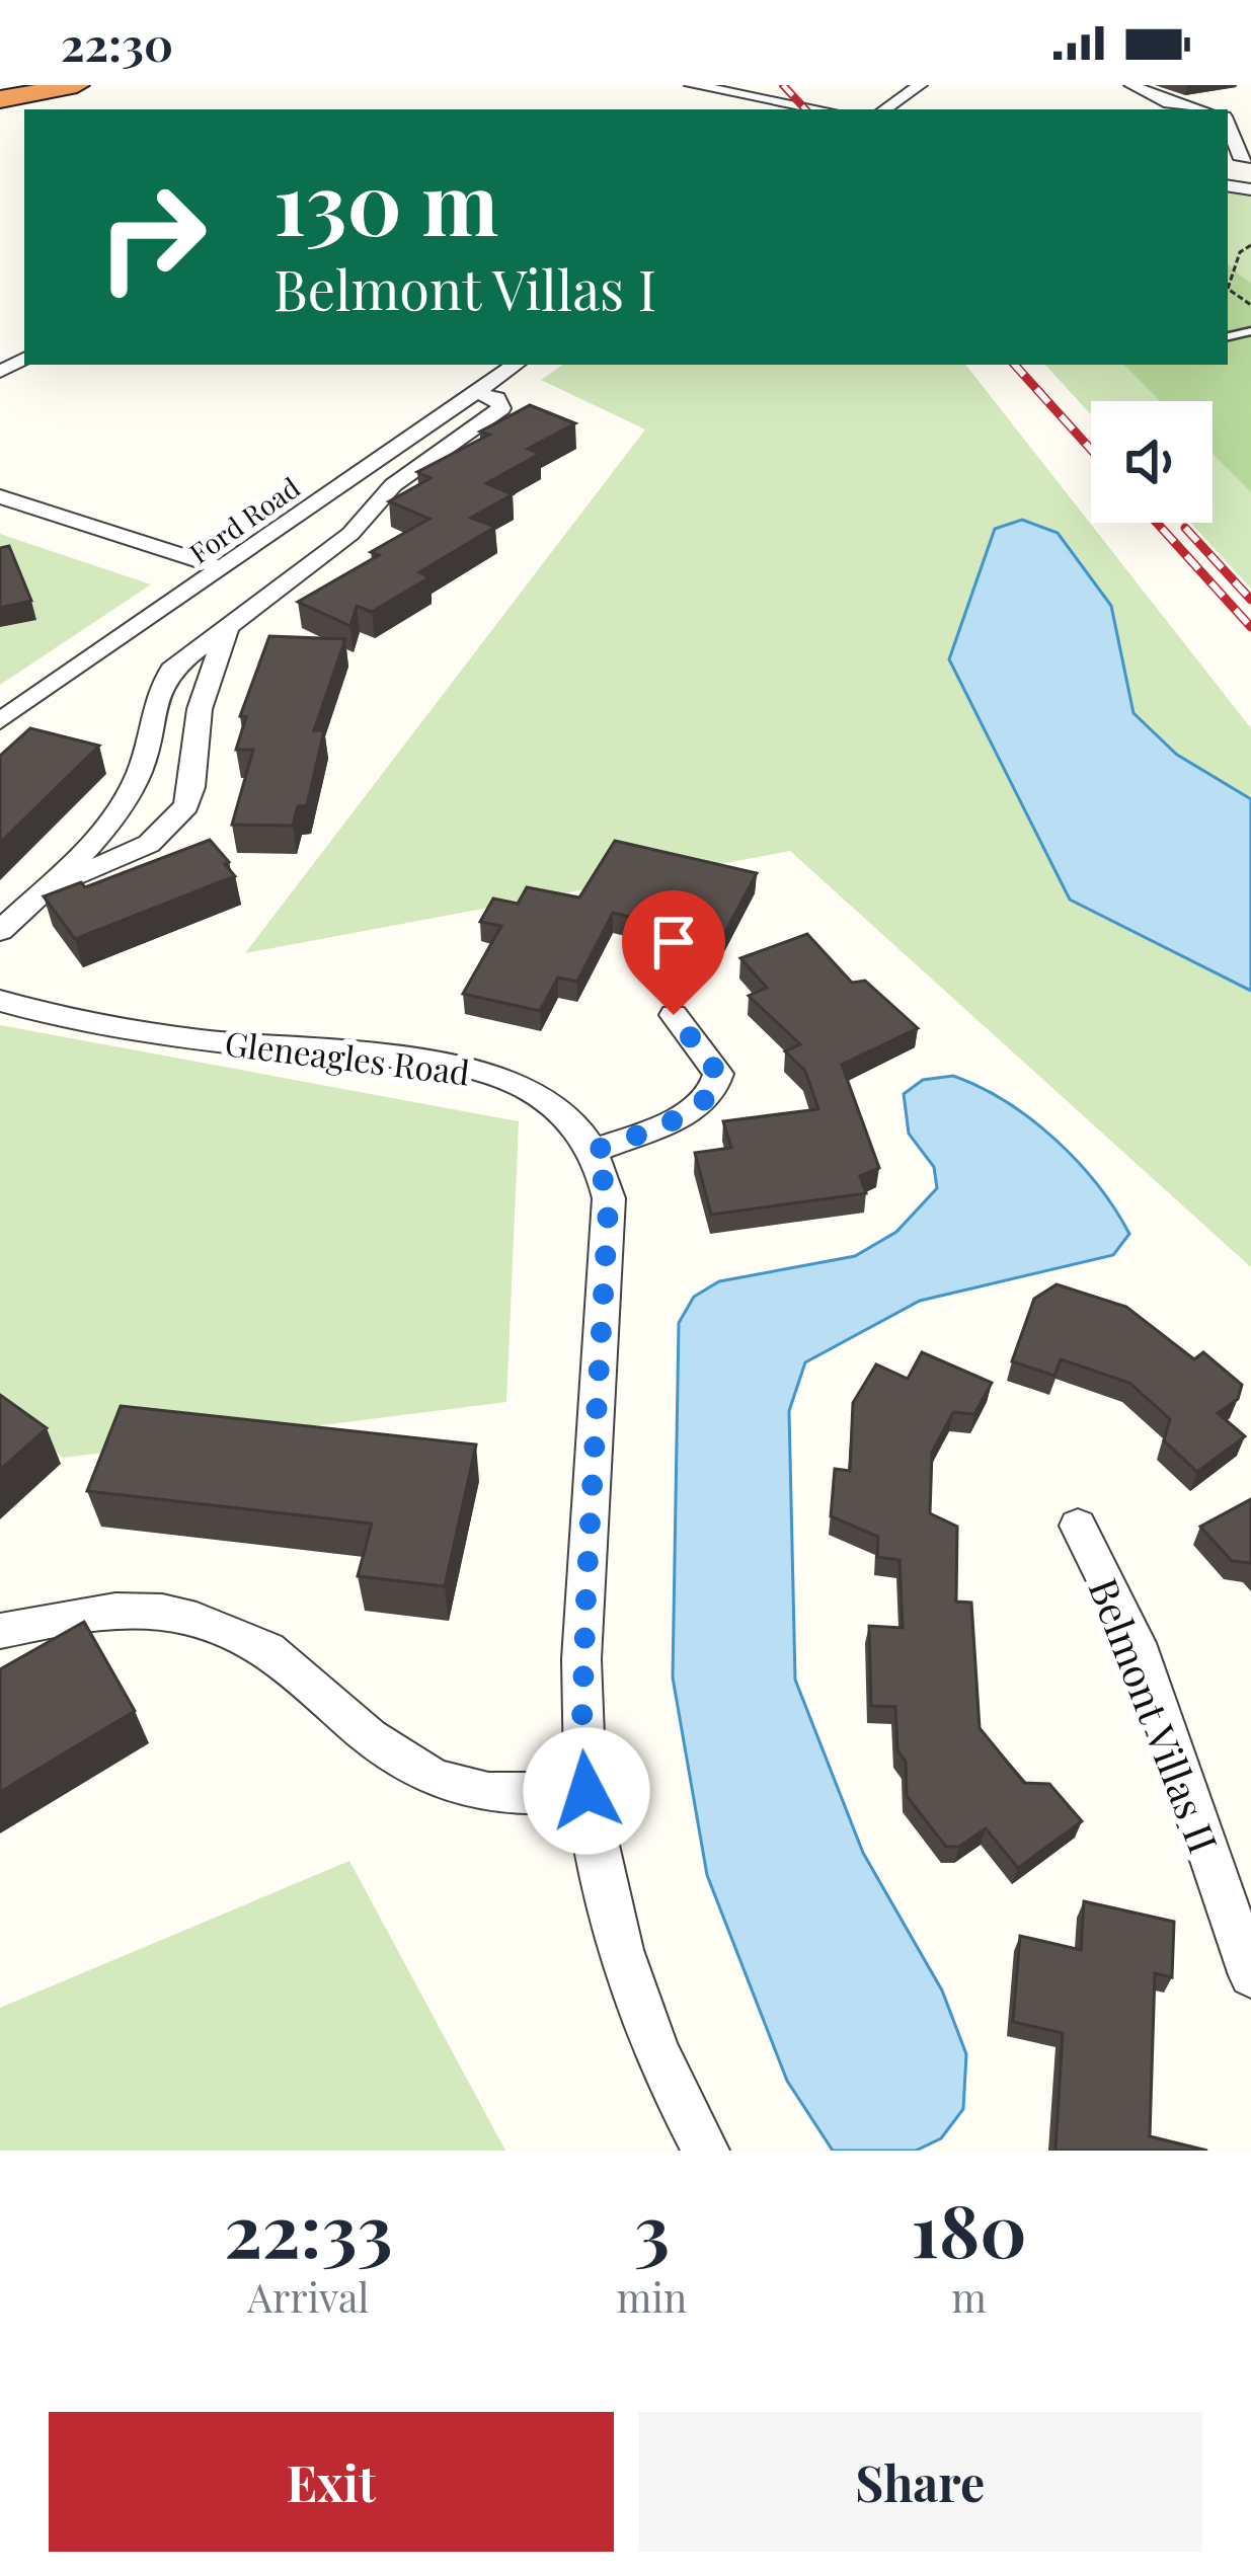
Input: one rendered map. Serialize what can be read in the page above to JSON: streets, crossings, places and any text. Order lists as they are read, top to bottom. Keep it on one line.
{"streets":{"street":["Ford Road","Gleneagles Road","Belmont Villas II"]},"page":{"status":"22:30","turn":["130 m","Belmont Villas I"],"eta":["22:33","Arrival","3","min","180","m"],"buttons":["Exit","Share"]}}
